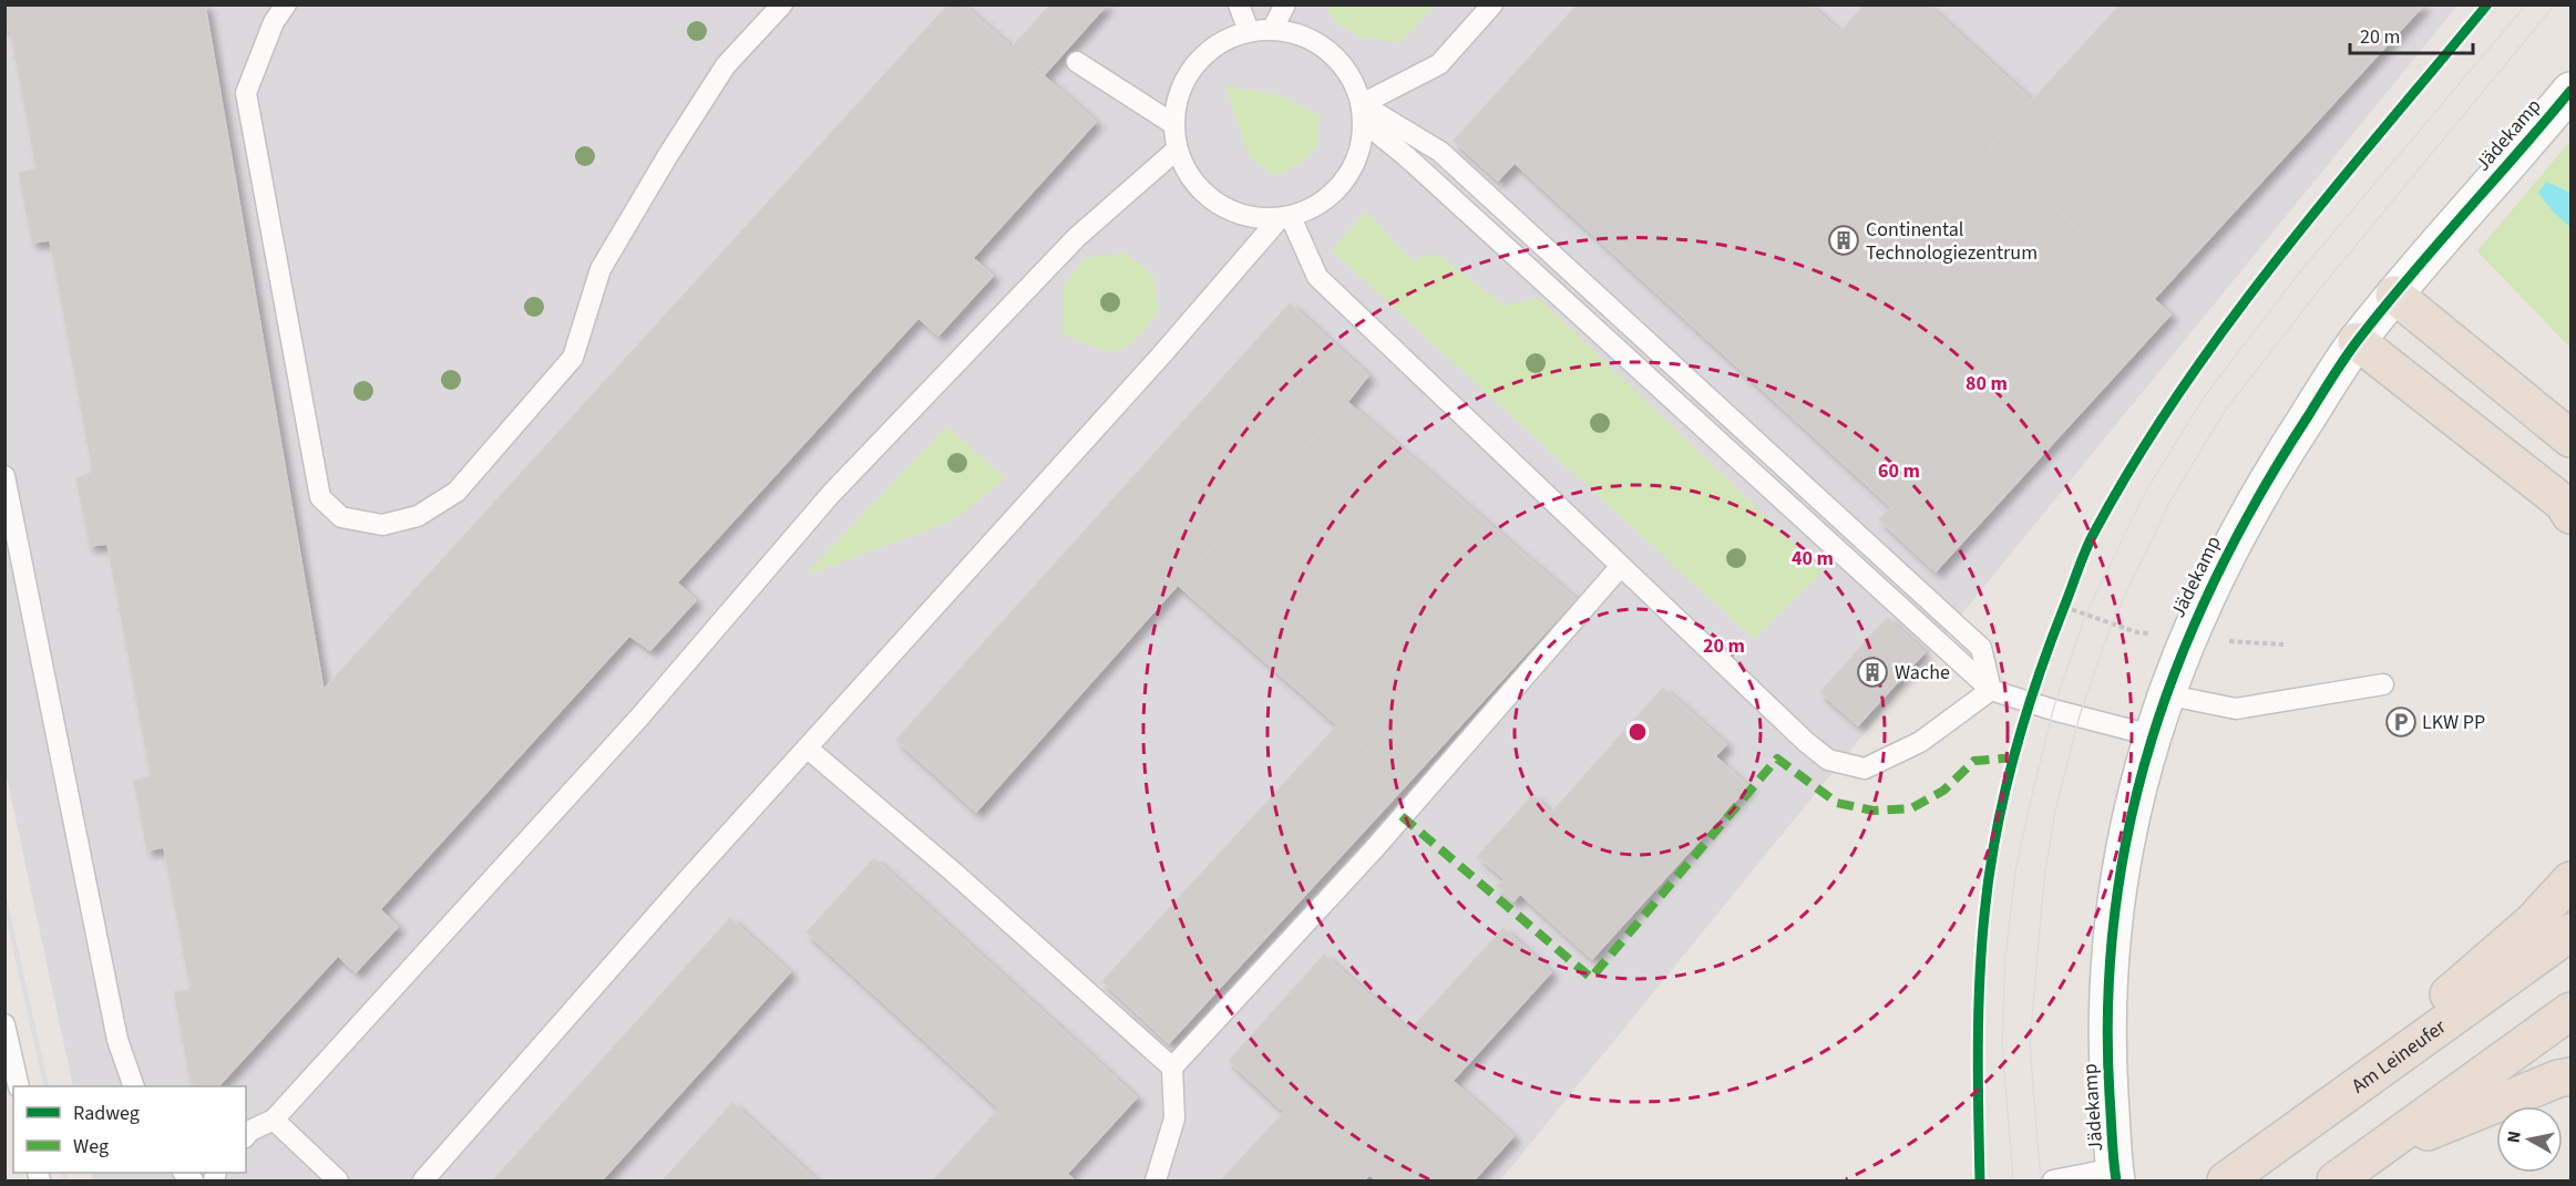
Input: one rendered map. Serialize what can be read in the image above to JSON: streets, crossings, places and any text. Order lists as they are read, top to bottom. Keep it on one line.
{"streets":{"highway":["Am Leineufer"],"street":["Jädekamp"]},"places":{"building":["Continental Technologiezentrum","Wache"],"parking":["LKW PP"]},"legend":["Radweg","Weg"],"scale_bar":"20 m","north":"left","rings":["80 m","60 m","40 m","20 m"]}
